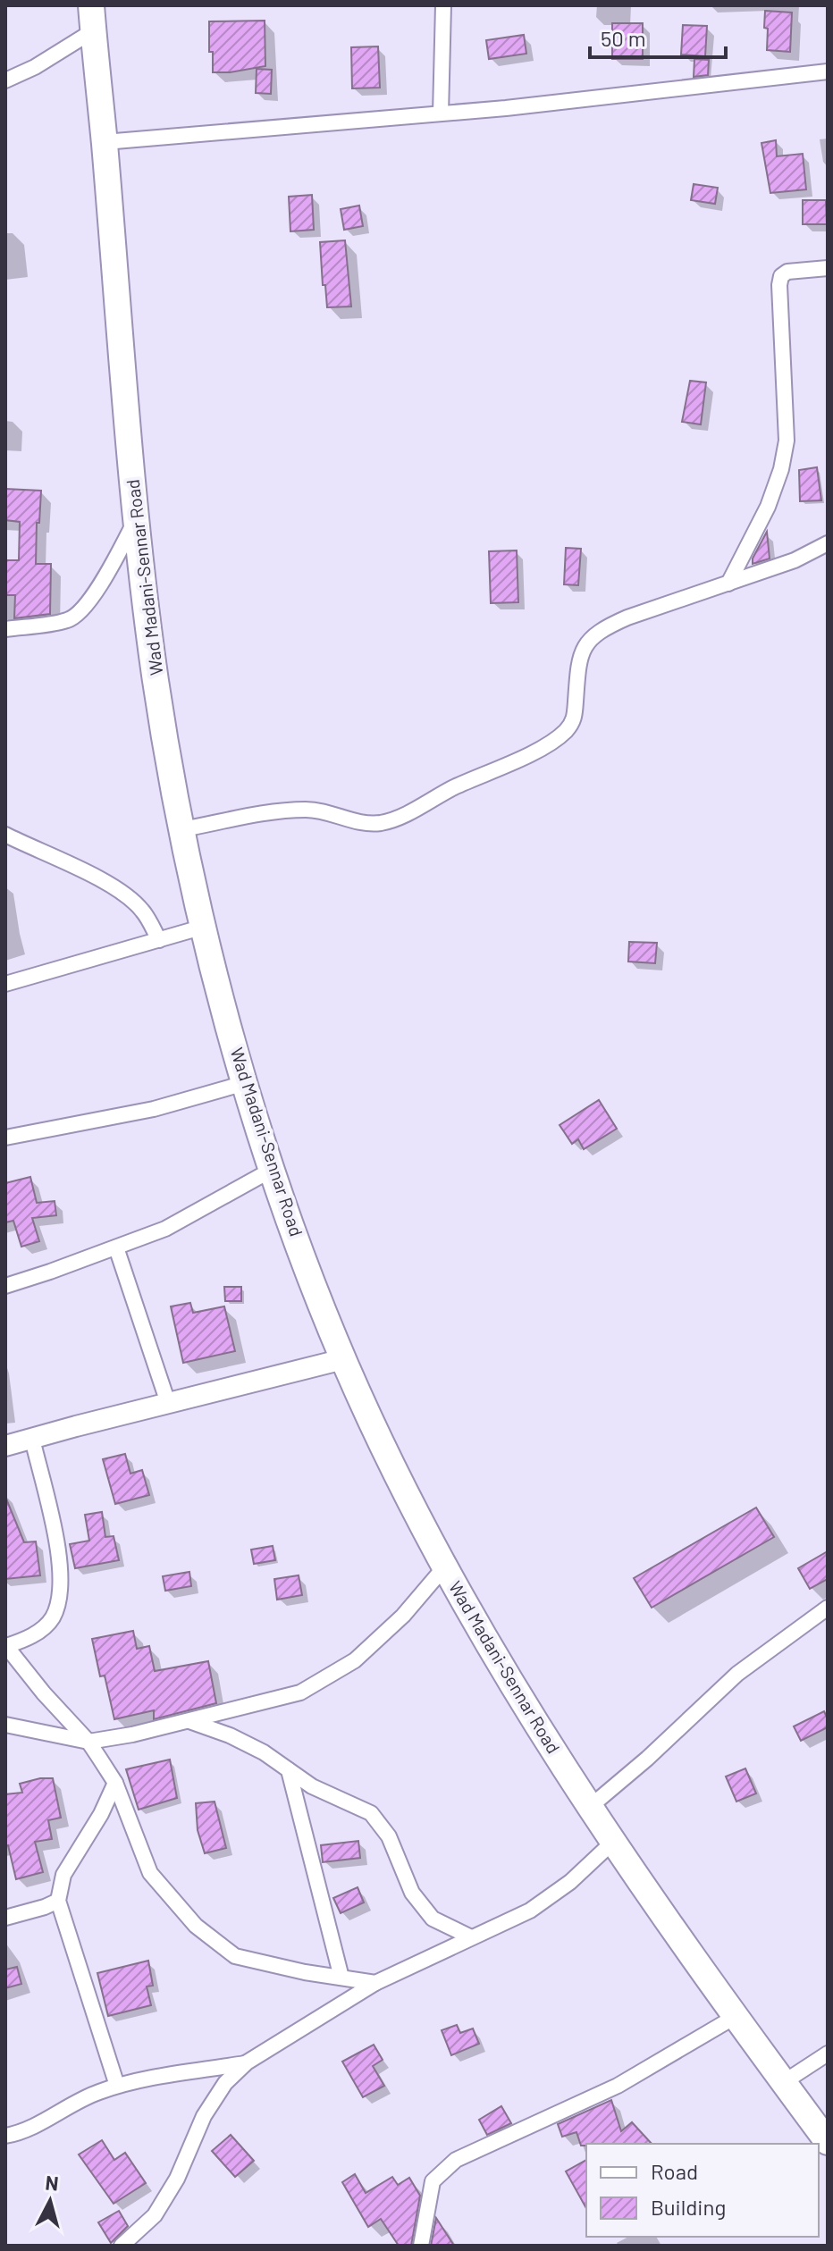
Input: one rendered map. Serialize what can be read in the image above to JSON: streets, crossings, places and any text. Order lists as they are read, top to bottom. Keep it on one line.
{"streets":{"highway":["Wad Madani-Sennar Road"]},"legend":["Road","Building"],"scale_bar":"50 m","north":"top"}
